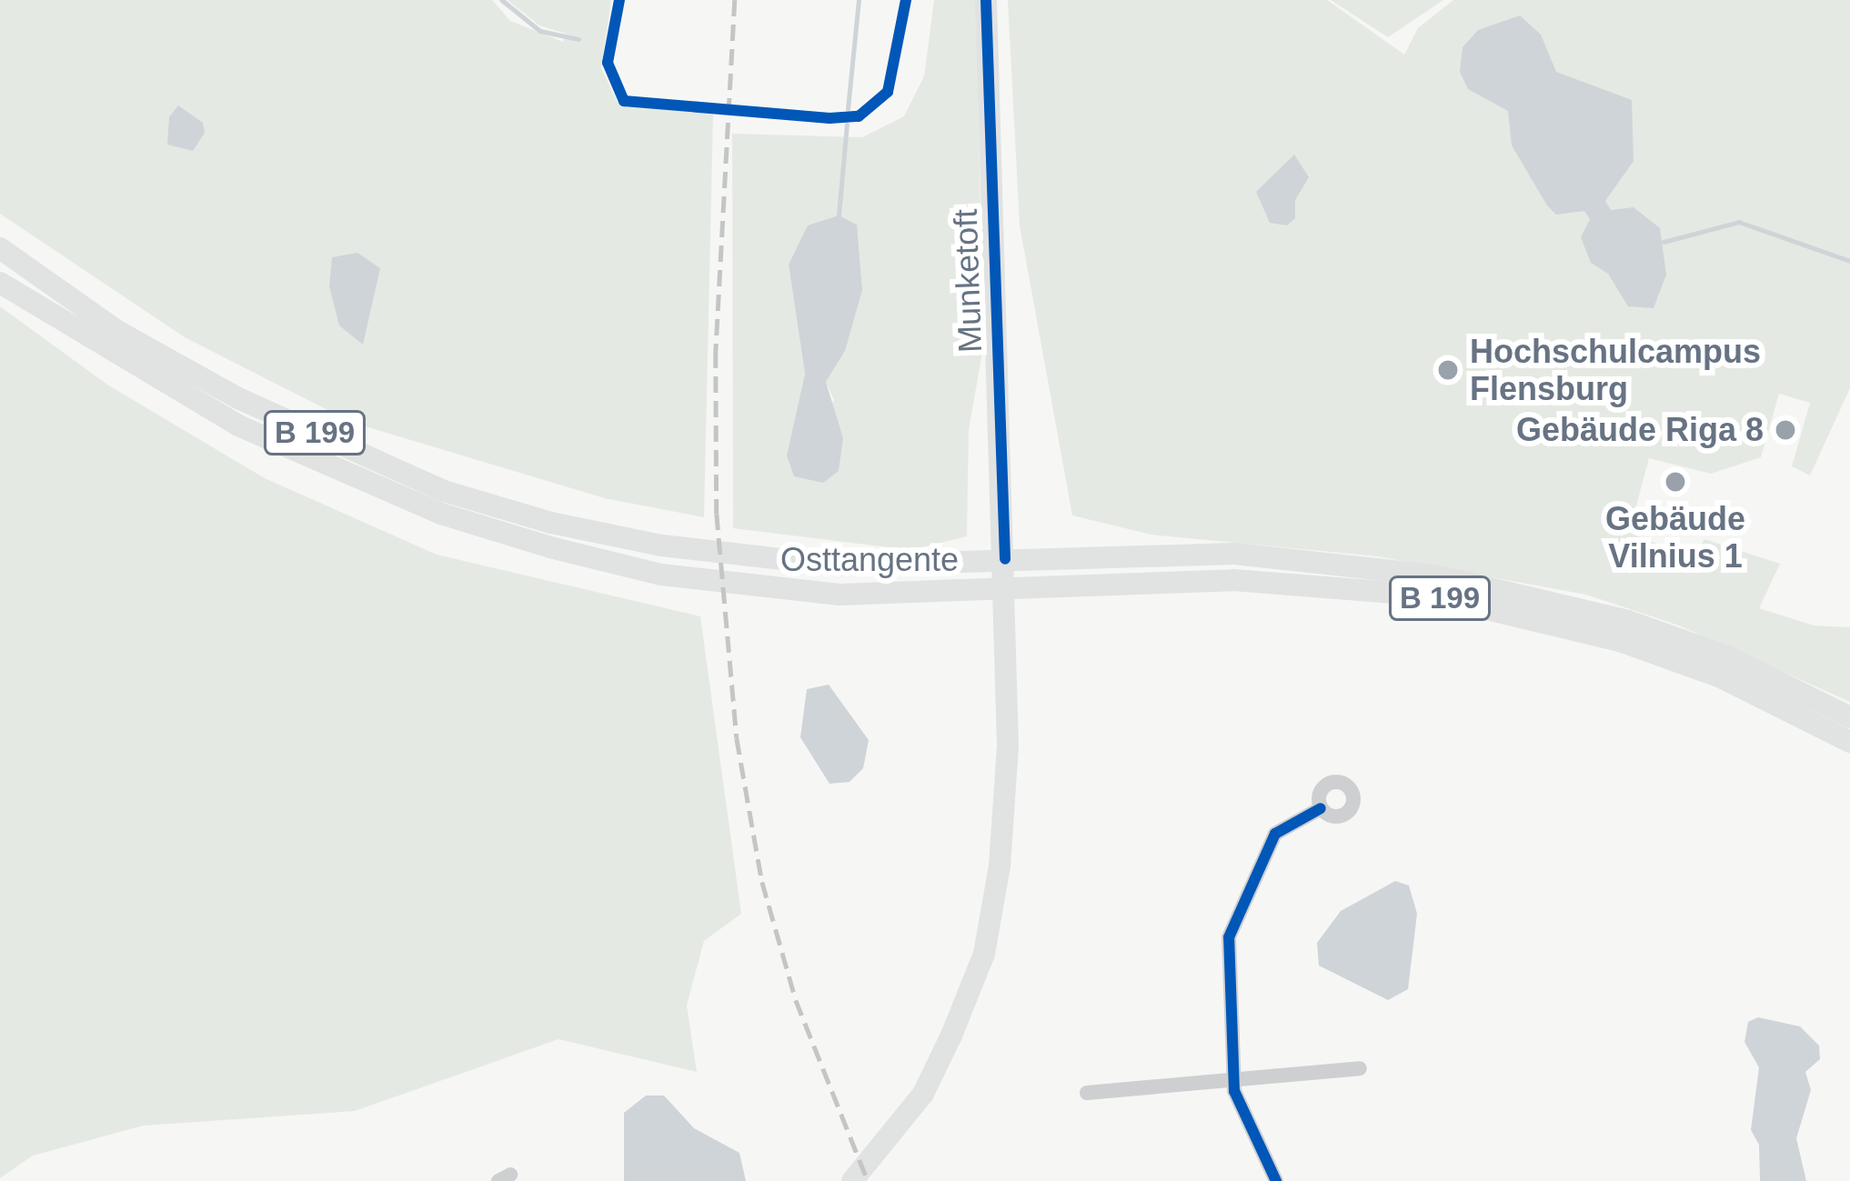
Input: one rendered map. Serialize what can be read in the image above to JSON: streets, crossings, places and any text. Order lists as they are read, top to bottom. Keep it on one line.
{"streets":{"main road":["Munketoft","B 199","Osttangente"]},"crossings":[["Munketoft","Osttangente"]],"places":["Hochschulcampus Flensburg","Gebäude Riga 8","Gebäude Vilnius 1"]}
